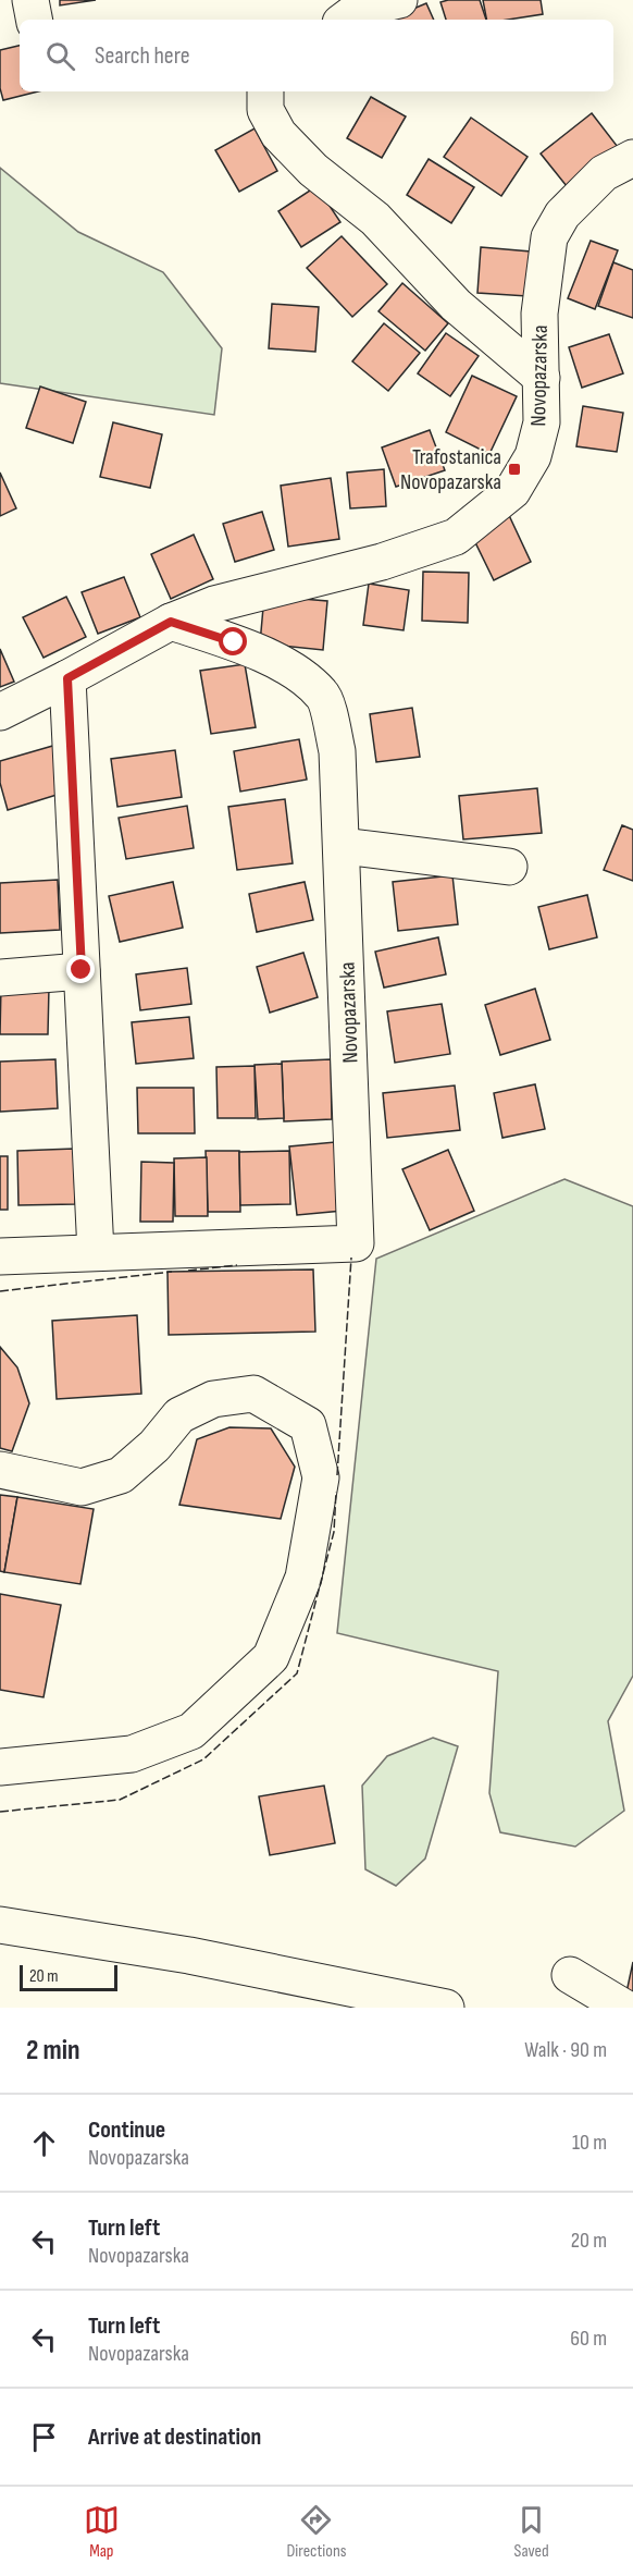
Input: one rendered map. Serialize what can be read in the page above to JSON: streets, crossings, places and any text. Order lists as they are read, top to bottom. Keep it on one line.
{"streets":{"street":["Novopazarska"]},"places":{"transit":["Trafostanica Novopazarska"]},"scale_bar":"20 m","page":{"search":"Search here","scale":"20 m","heading":["2 min","Walk · 90 m"],"list":[["Continue","Novopazarska","10 m"],["Turn left","Novopazarska","20 m"],["Turn left","Novopazarska","60 m"],"Arrive at destination"],"nav":["Map","Directions","Saved"]}}
